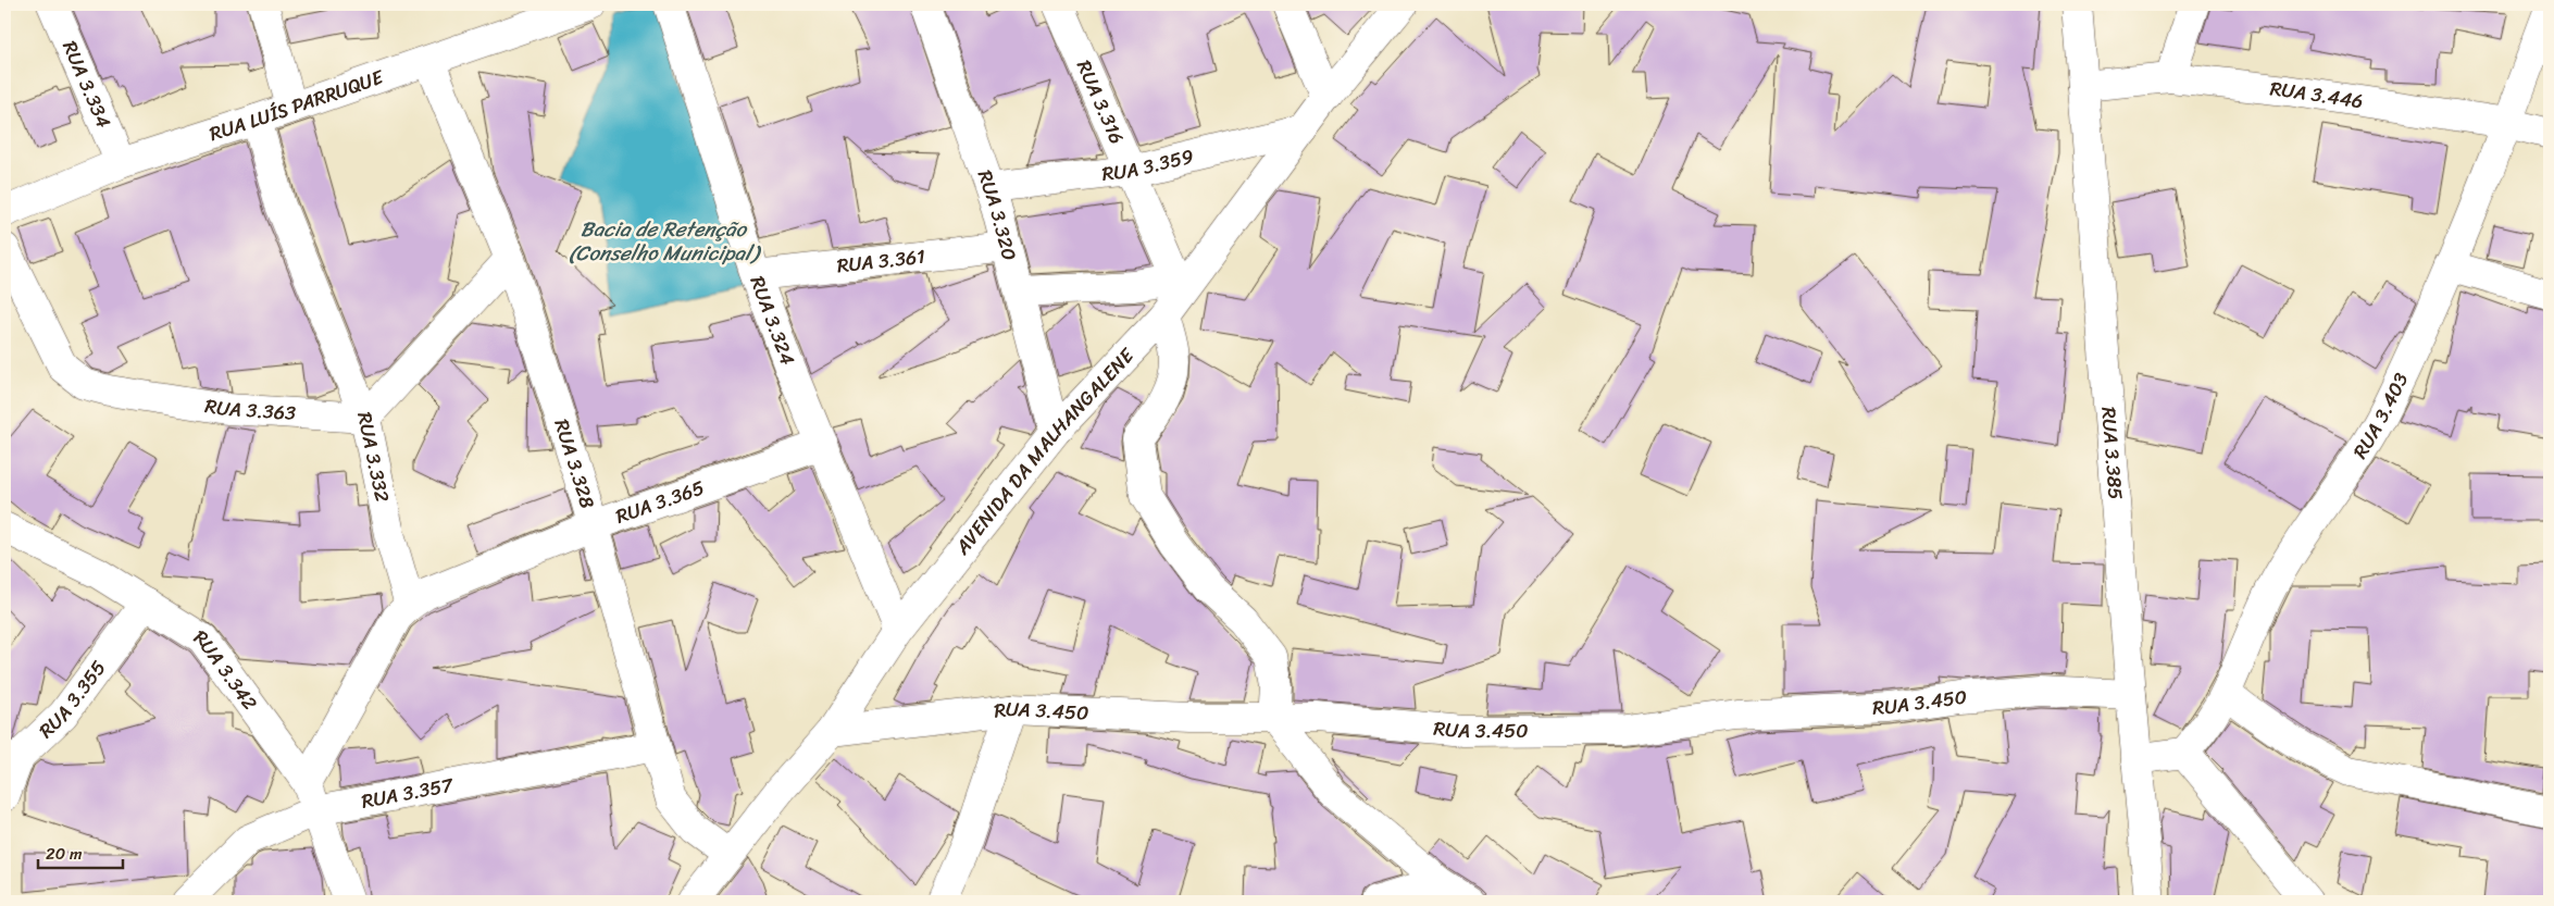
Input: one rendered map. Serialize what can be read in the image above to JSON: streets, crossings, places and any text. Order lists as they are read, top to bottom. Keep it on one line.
{"streets":{"street":["RUA 3.334","RUA 3.446","RUA 3.316","RUA LUÍS PARRUQUE","RUA 3.359","RUA 3.320","RUA 3.361","RUA 3.324","RUA 3.363","RUA 3.403","AVENIDA DA MALHANGALENE","RUA 3.385","RUA 3.332","RUA 3.328","RUA 3.365","RUA 3.342","RUA 3.355","RUA 3.450","RUA 3.357"]},"crossings":[["RUA 3.334","RUA LUÍS PARRUQUE"],["RUA 3.446","RUA 3.403"],["RUA 3.446","RUA 3.385"],["RUA 3.316","RUA 3.359"],["RUA 3.316","AVENIDA DA MALHANGALENE"],["RUA LUÍS PARRUQUE","RUA 3.332"],["RUA LUÍS PARRUQUE","RUA 3.328"],["RUA 3.359","RUA 3.320"],["RUA 3.359","AVENIDA DA MALHANGALENE"],["RUA 3.320","RUA 3.361"],["RUA 3.320","AVENIDA DA MALHANGALENE"],["RUA 3.361","RUA 3.324"],["RUA 3.324","AVENIDA DA MALHANGALENE"],["RUA 3.324","RUA 3.365"],["RUA 3.363","RUA 3.332"],["AVENIDA DA MALHANGALENE","RUA 3.328"],["AVENIDA DA MALHANGALENE","RUA 3.450"],["RUA 3.385","RUA 3.450"],["RUA 3.332","RUA 3.365"],["RUA 3.328","RUA 3.365"],["RUA 3.328","RUA 3.357"],["RUA 3.342","RUA 3.355"],["RUA 3.342","RUA 3.357"]],"water":["Bacia de Retenção (Conselho Municipal)"],"scale_bar":"20 m"}
